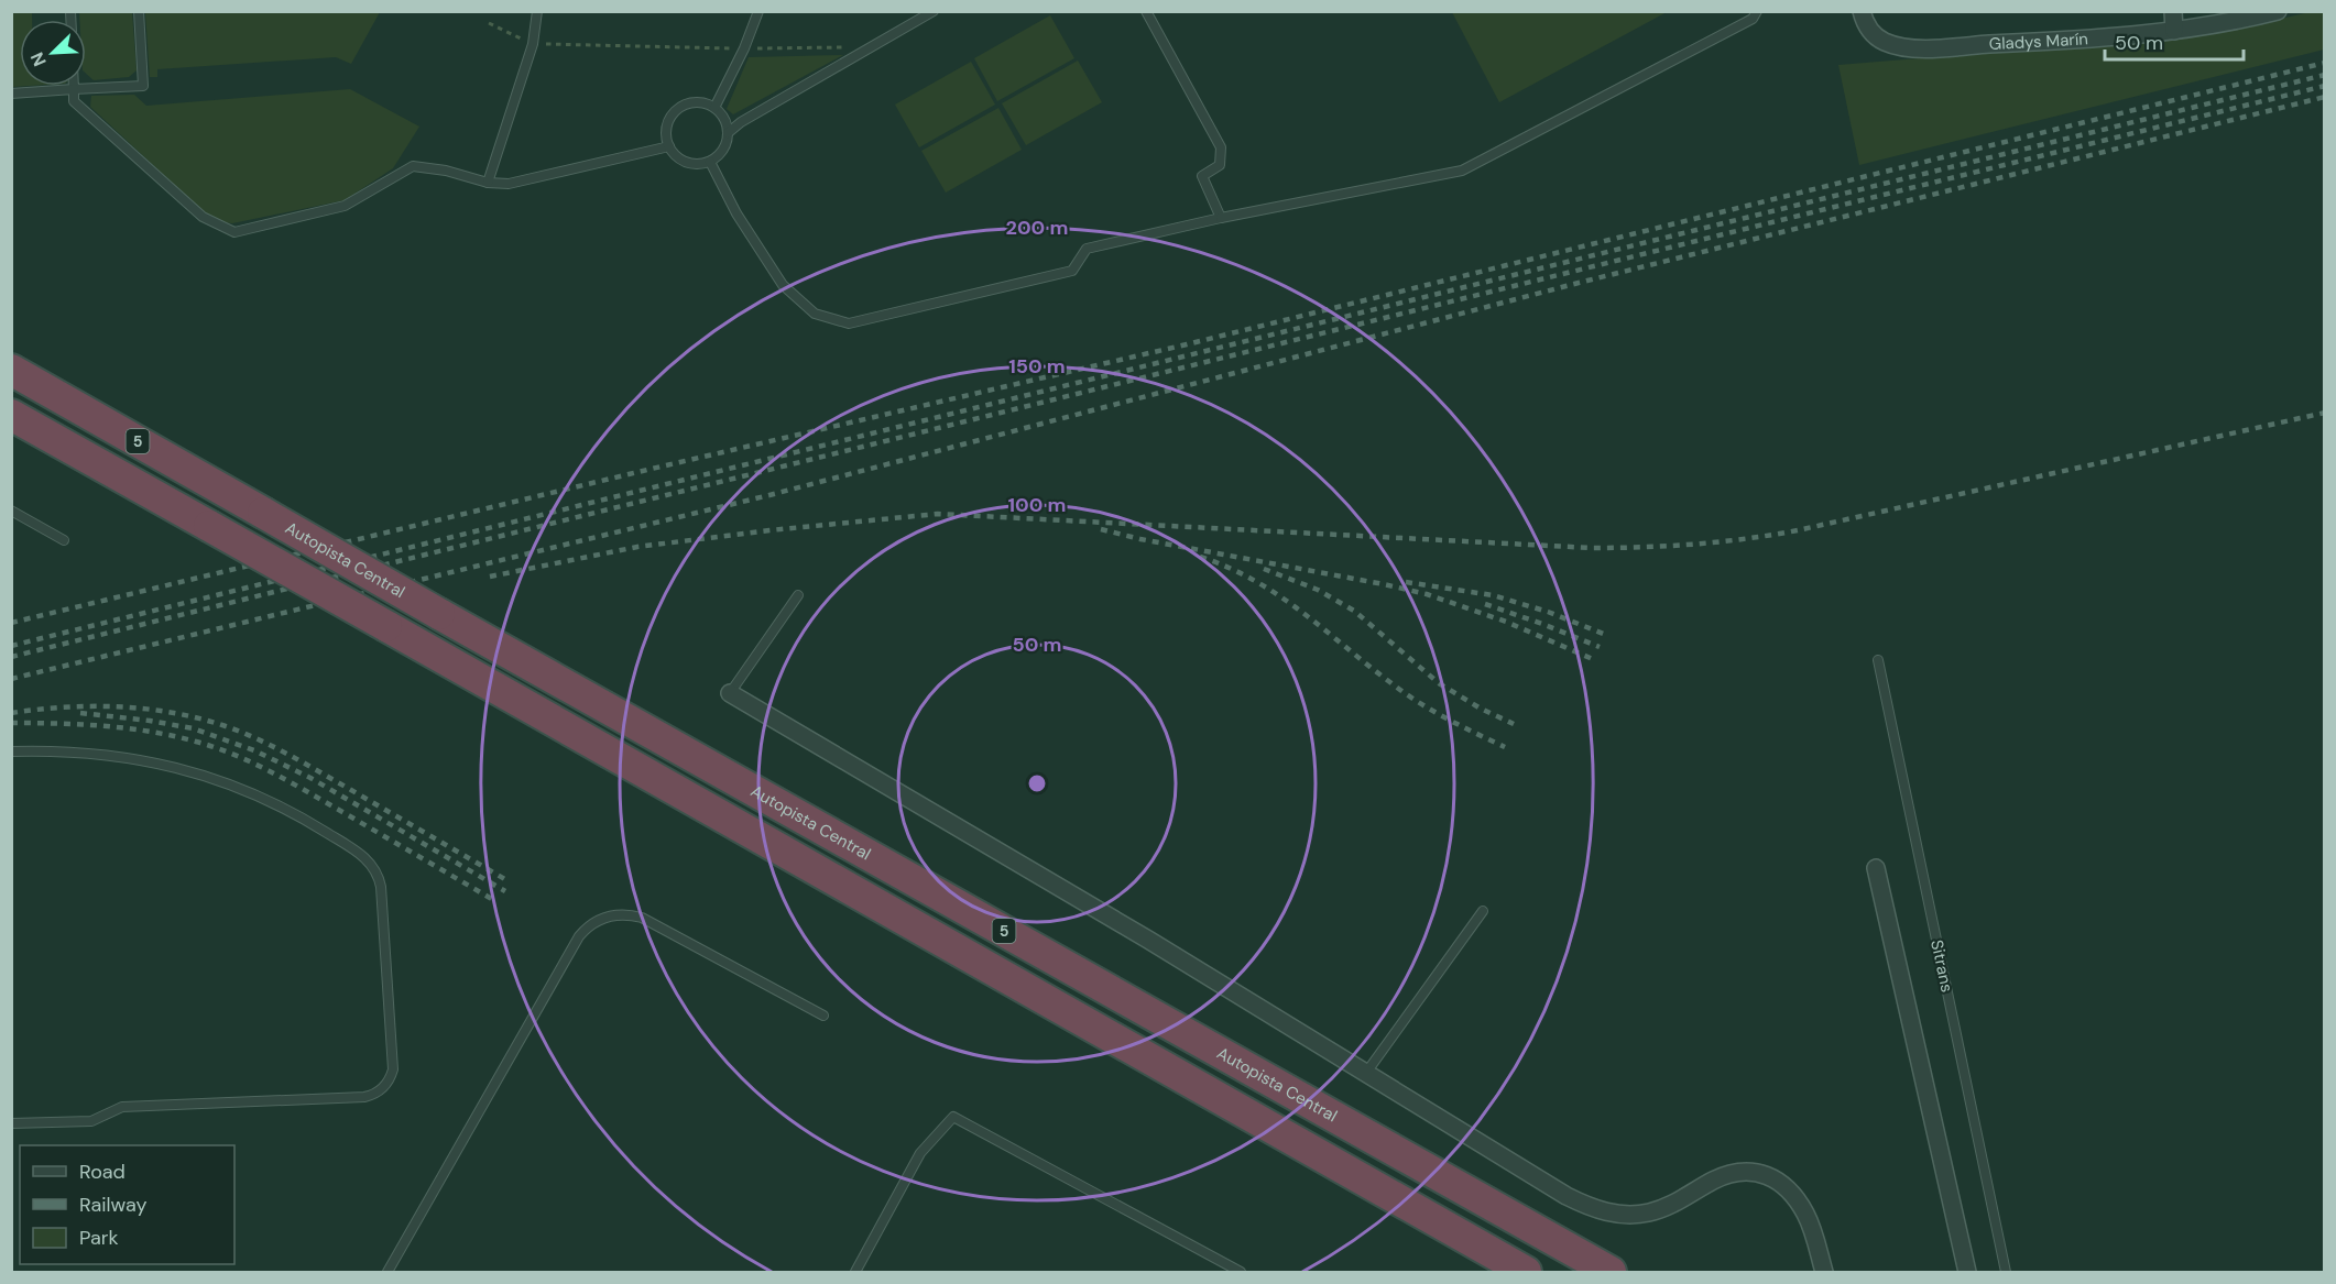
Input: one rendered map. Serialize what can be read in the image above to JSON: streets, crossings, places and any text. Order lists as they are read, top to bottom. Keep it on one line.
{"streets":{"highway":["5","Autopista Central"],"street":["Gladys Marín"],"lane":["Sitrans"]},"legend":["Road","Railway","Park"],"scale_bar":"50 m","north":"bottom left","rings":["200 m","150 m","100 m","50 m"]}
